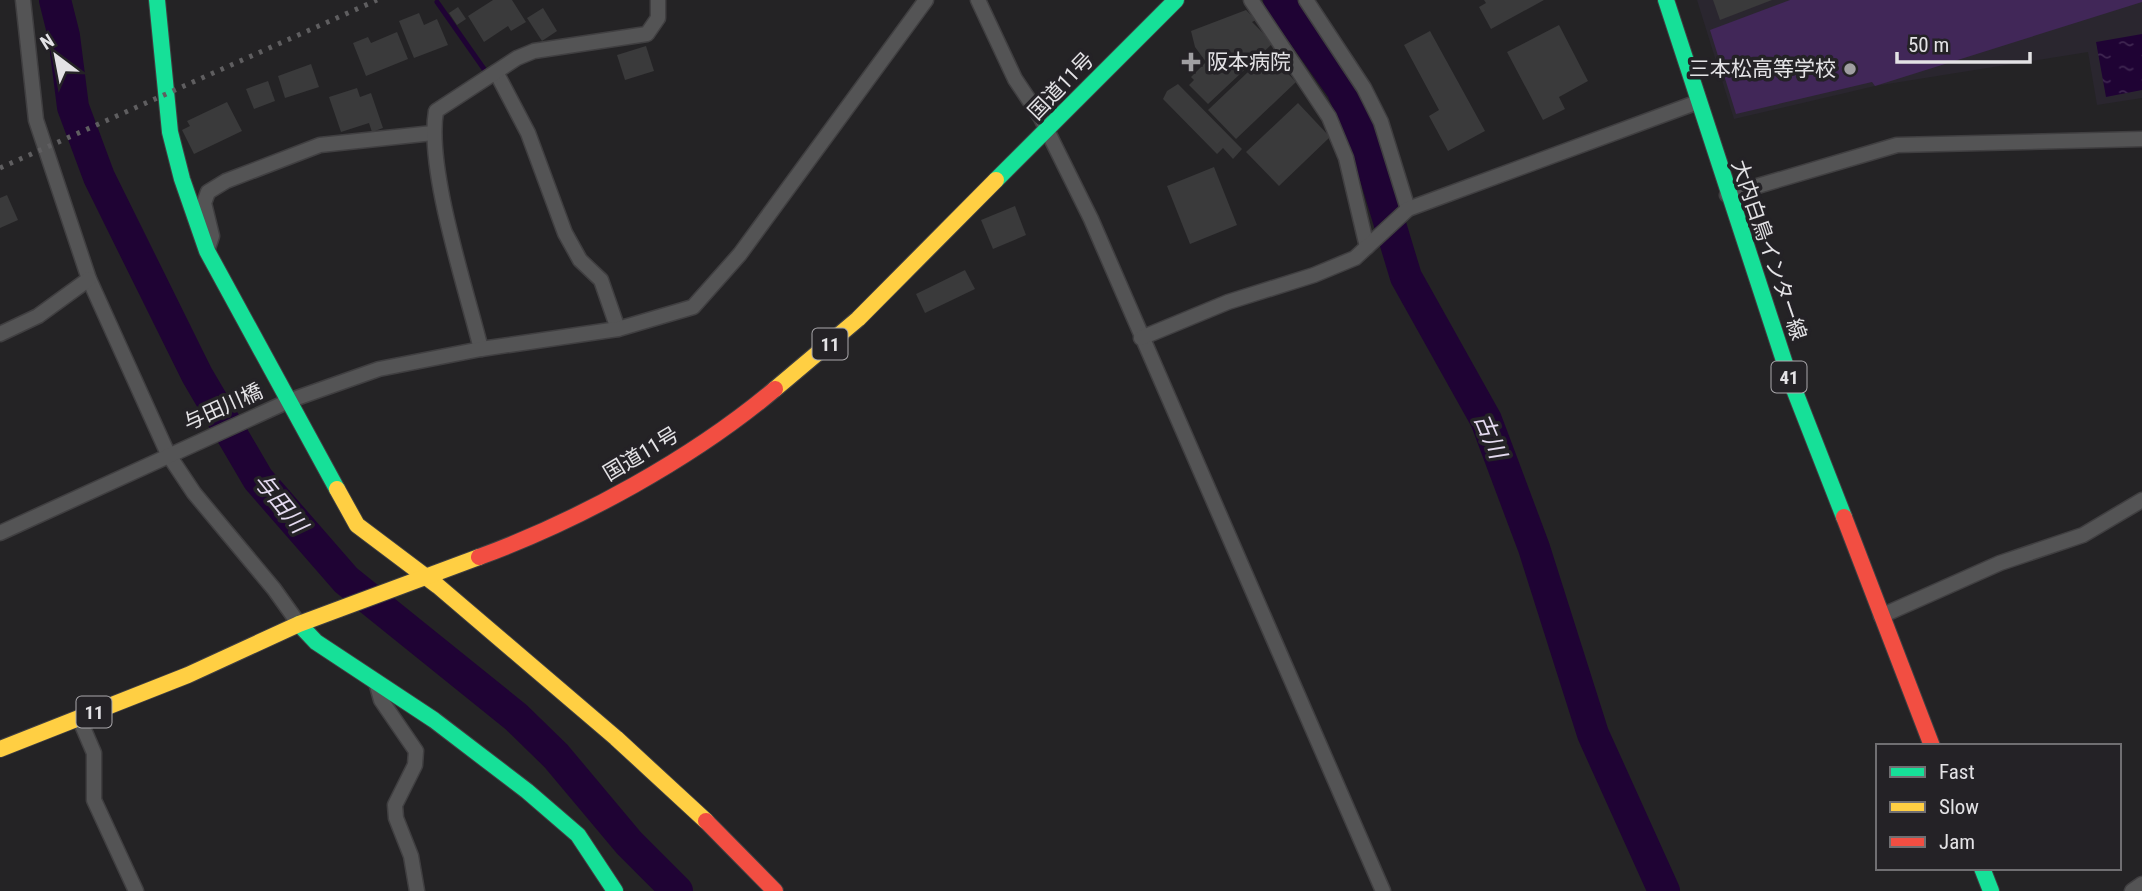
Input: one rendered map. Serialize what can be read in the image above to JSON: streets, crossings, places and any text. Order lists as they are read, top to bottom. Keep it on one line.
{"streets":{"main road":["国道11号","大内白鳥インター線","11","41"],"street":["与田川橋"]},"water":["古川","与田川"],"places":{"health":["阪本病院"],"other":["三本松高等学校"]},"legend":["Fast","Slow","Jam"],"scale_bar":"50 m","north":"top left"}
